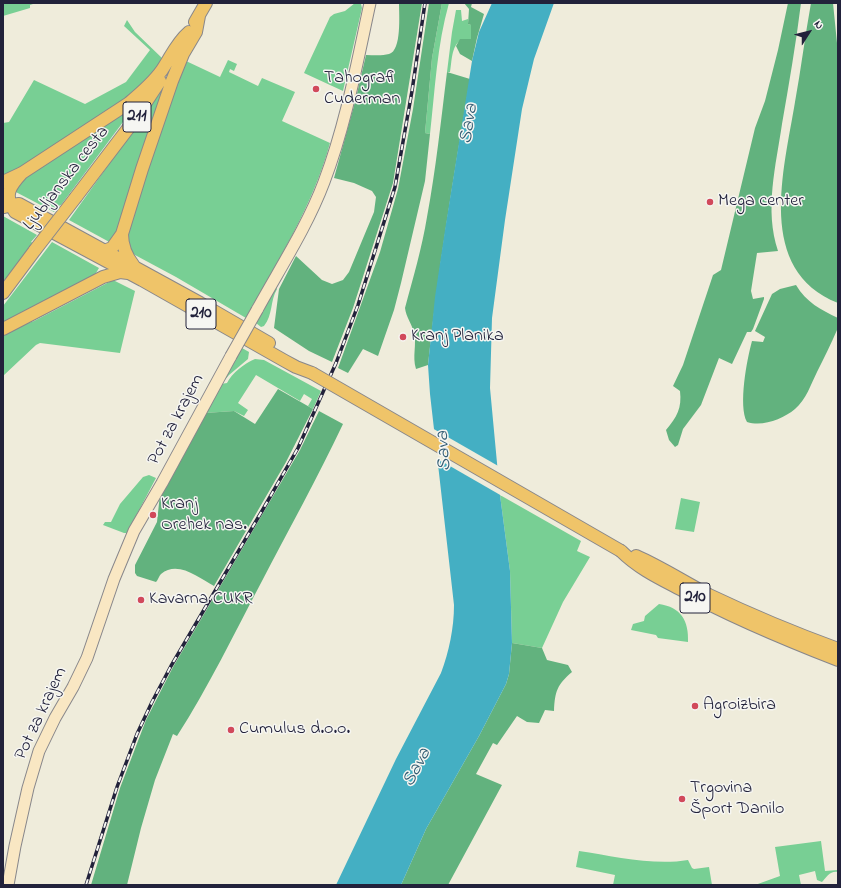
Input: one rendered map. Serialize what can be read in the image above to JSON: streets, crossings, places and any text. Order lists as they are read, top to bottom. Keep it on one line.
{"streets":{"main road":["211","Ljubljanska cesta","210"],"street":["Pot za krajem"]},"crossings":[["211","Ljubljanska cesta"],["211","210"]],"water":["Sava"],"places":["Tahografi Cuderman","Mega center","Kranj Planika","Kranj Orehek nas.","Kavarna CUKR","Agroizbira","Cumulus d.o.o.","Trgovina Šport Danilo"],"north":"top right"}
